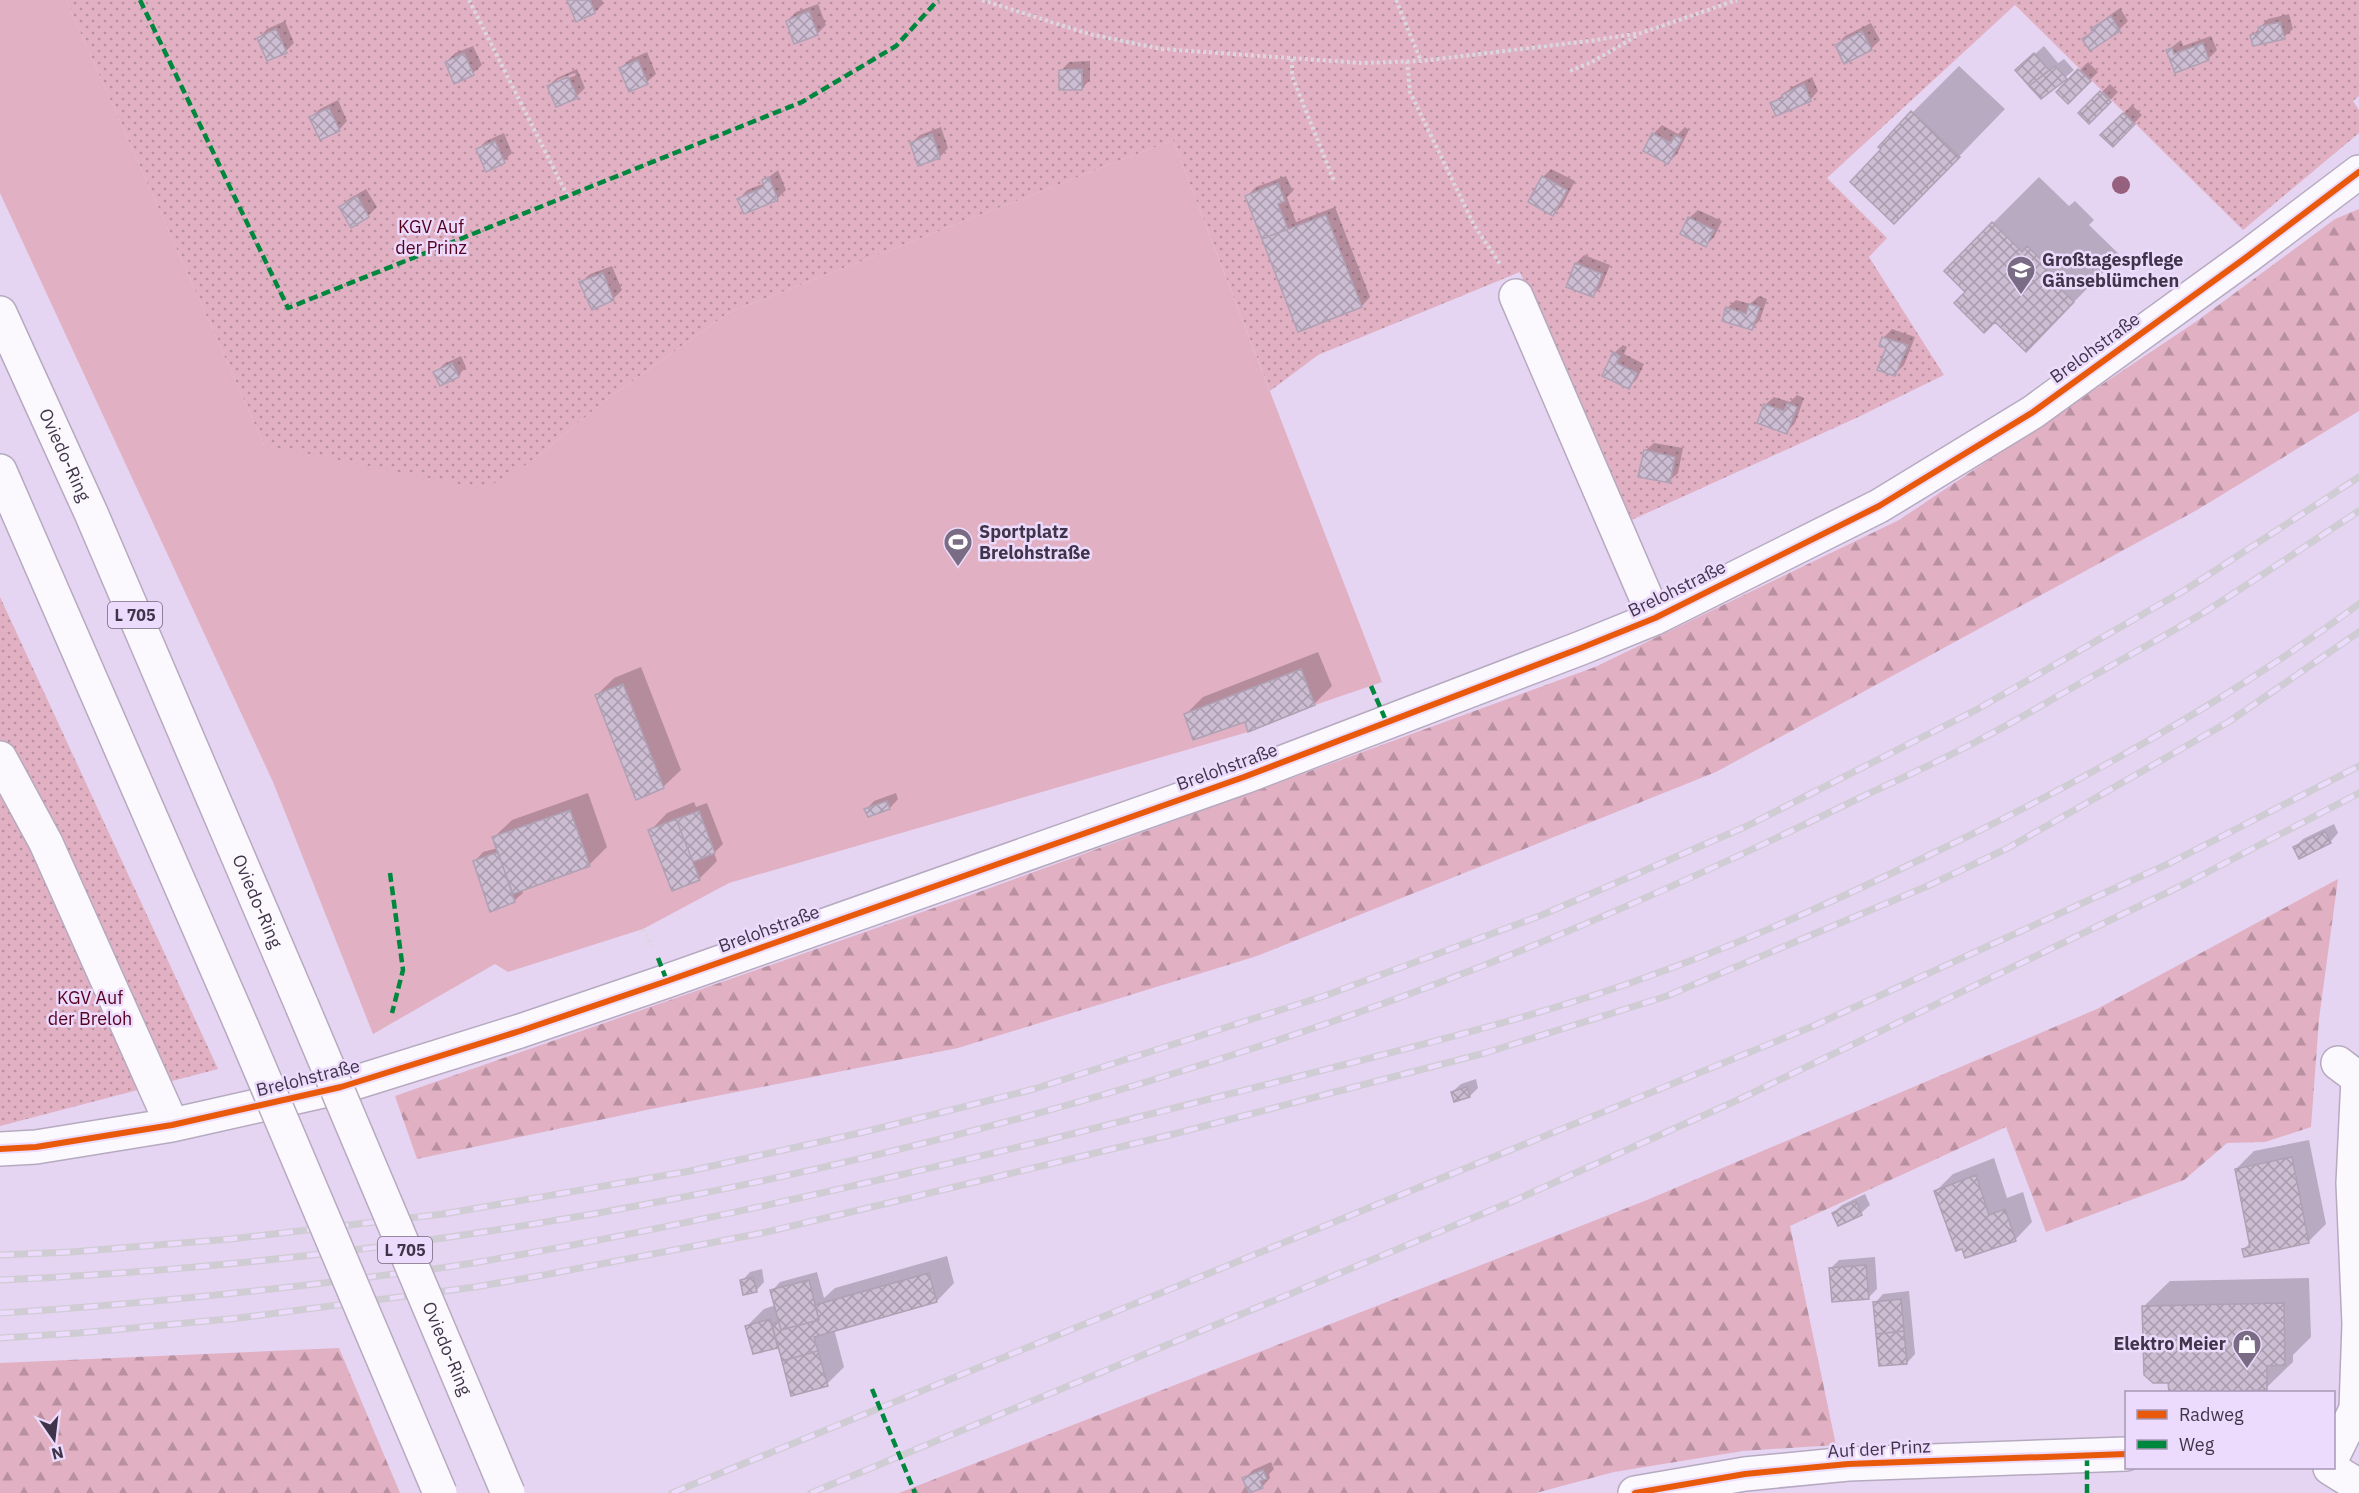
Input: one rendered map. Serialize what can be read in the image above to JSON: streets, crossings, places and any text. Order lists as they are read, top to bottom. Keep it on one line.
{"streets":{"main road":["Brelohstraße","Oviedo-Ring","L 705","Auf der Prinz"]},"parks":["KGV Auf der Prinz","KGV Auf der Breloh"],"places":{"school or university":["Großtagespflege Gänseblümchen"],"sports":["Sportplatz Brelohstraße"],"shop":["Elektro Meier"]},"legend":["Radweg","Weg"],"north":"bottom"}
